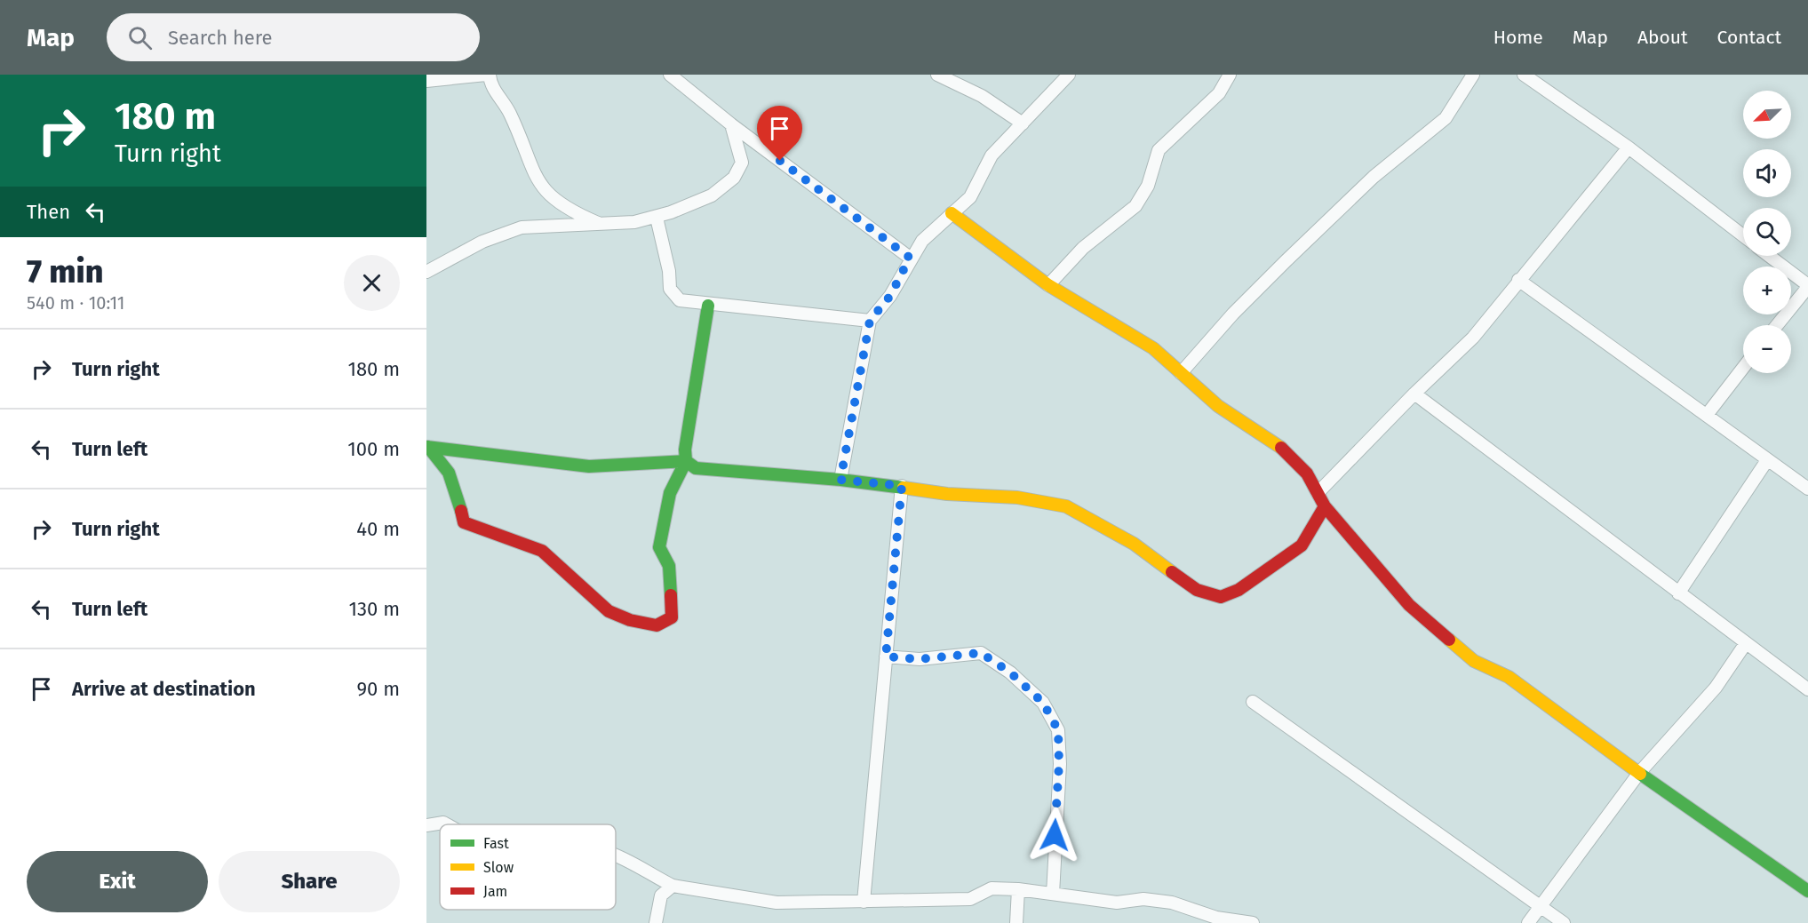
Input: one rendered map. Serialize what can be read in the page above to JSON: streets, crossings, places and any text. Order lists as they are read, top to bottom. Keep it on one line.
{"legend":["Fast","Slow","Jam"],"north":"bottom left","page":{"header":"Map","search":"Search here","nav":["Home","Map","About","Contact"],"turn":["180 m","Turn right"],"map_buttons":["+","−"],"then":"Then","heading":["7 min","540 m · 10:11"],"list":[{"name":"Turn right","value":"180 m"},{"name":"Turn left","value":"100 m"},{"name":"Turn right","value":"40 m"},{"name":"Turn left","value":"130 m"},{"name":"Arrive at destination","value":"90 m"}],"buttons":["Exit","Share"]}}
